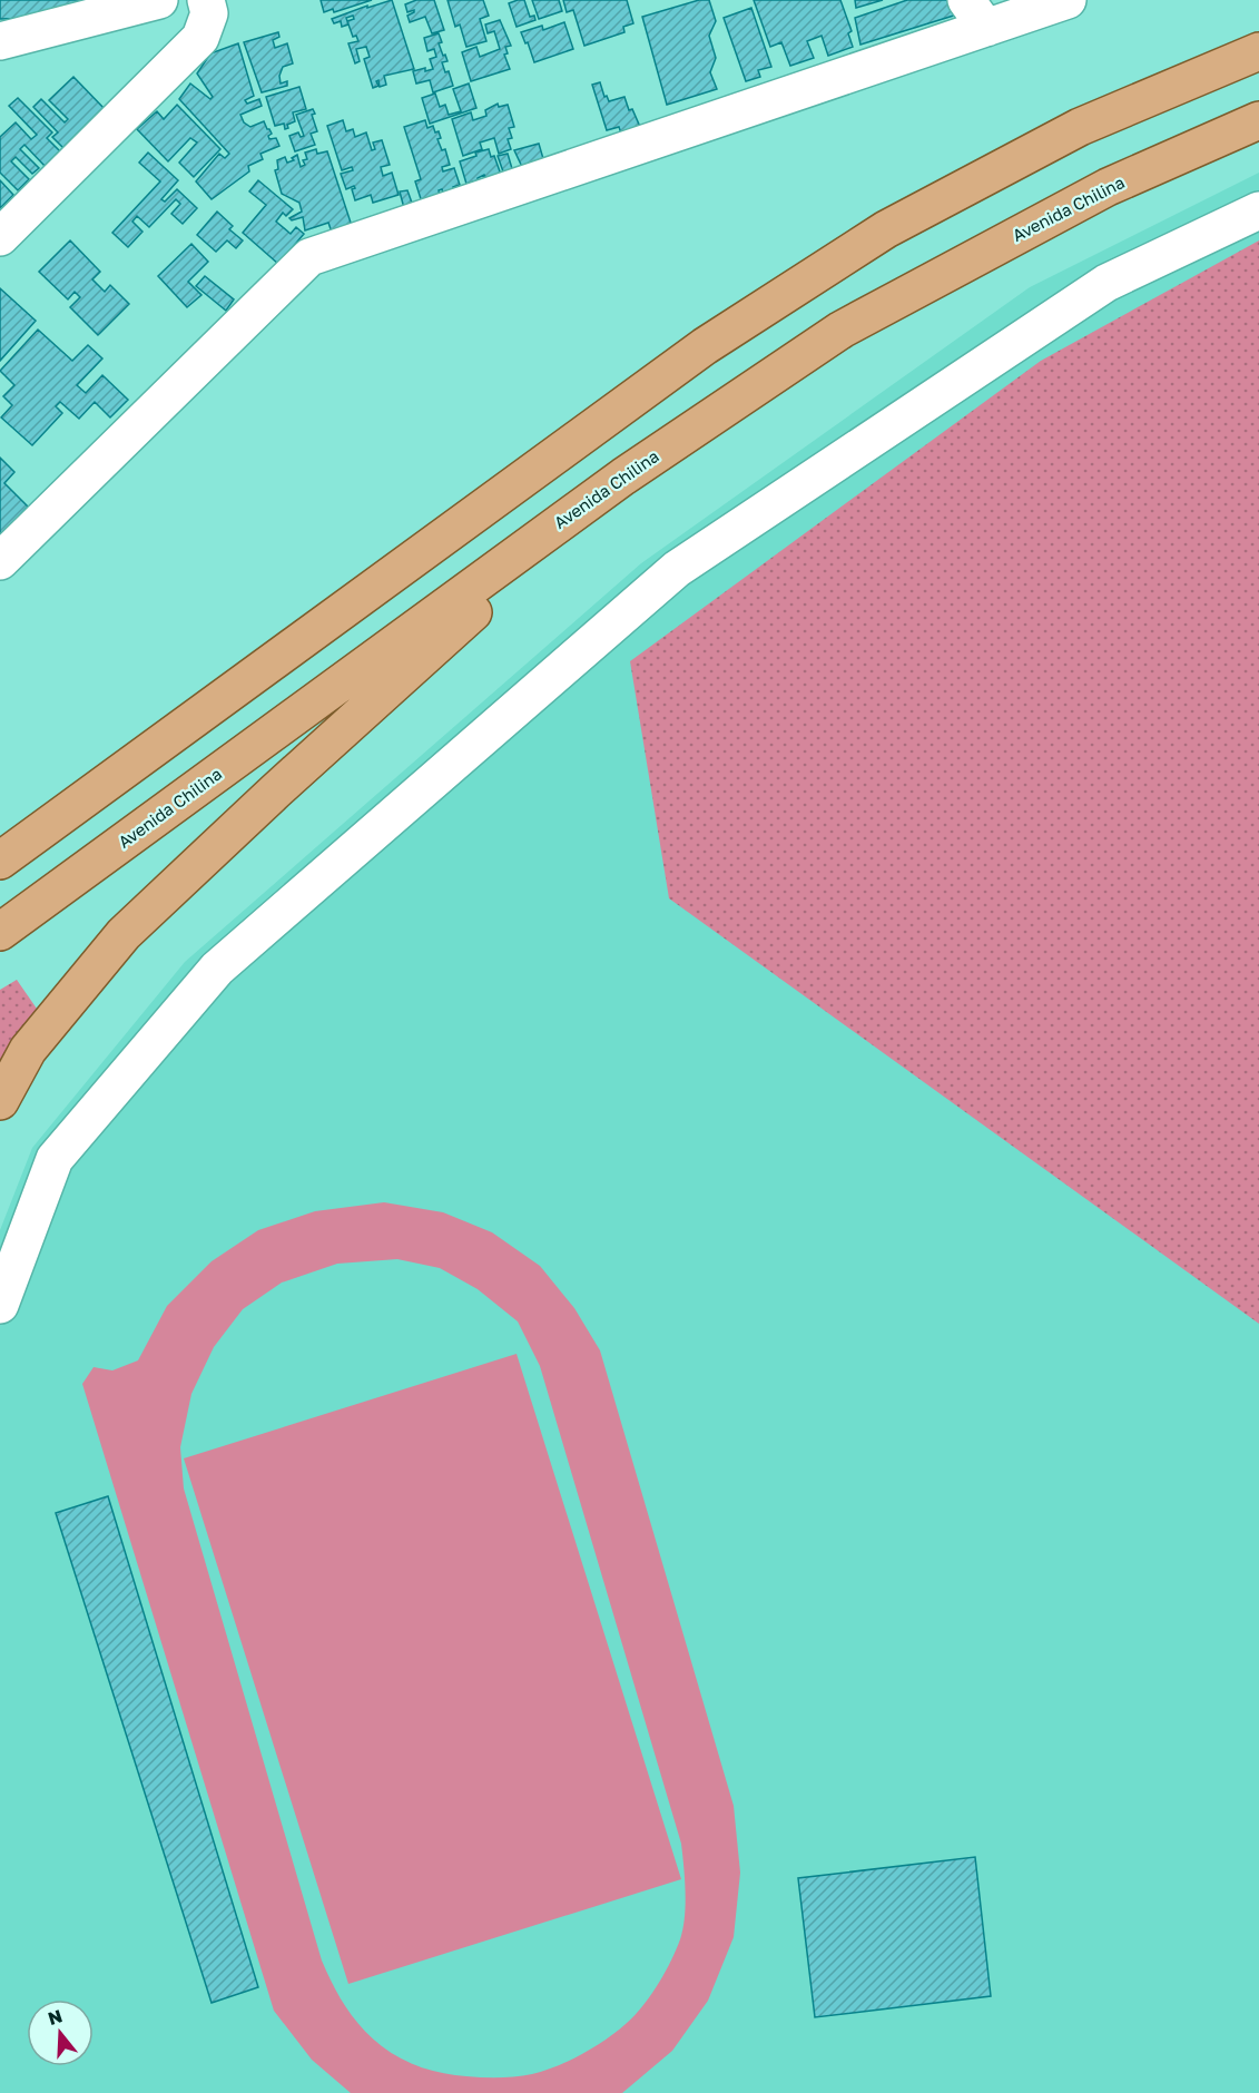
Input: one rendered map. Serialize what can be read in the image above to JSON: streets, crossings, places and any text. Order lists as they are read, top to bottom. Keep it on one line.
{"streets":{"main road":["Avenida Chilina"]},"north":"top"}
